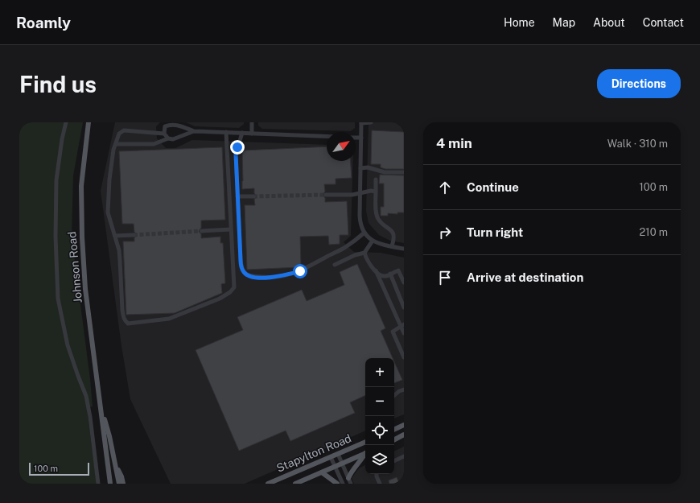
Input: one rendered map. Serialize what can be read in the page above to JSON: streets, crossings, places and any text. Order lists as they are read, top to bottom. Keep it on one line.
{"streets":{"main road":["Johnson Road","Stapylton Road"]},"scale_bar":"100 m","north":"top right","page":{"header":"Roamly","nav":["Home","Map","About","Contact"],"buttons":"Directions","title":"Find us","heading":["4 min","Walk · 310 m"],"list":[["Continue","100 m"],["Turn right","210 m"],"Arrive at destination"],"map_buttons":["+","−"],"scale":"100 m"}}
